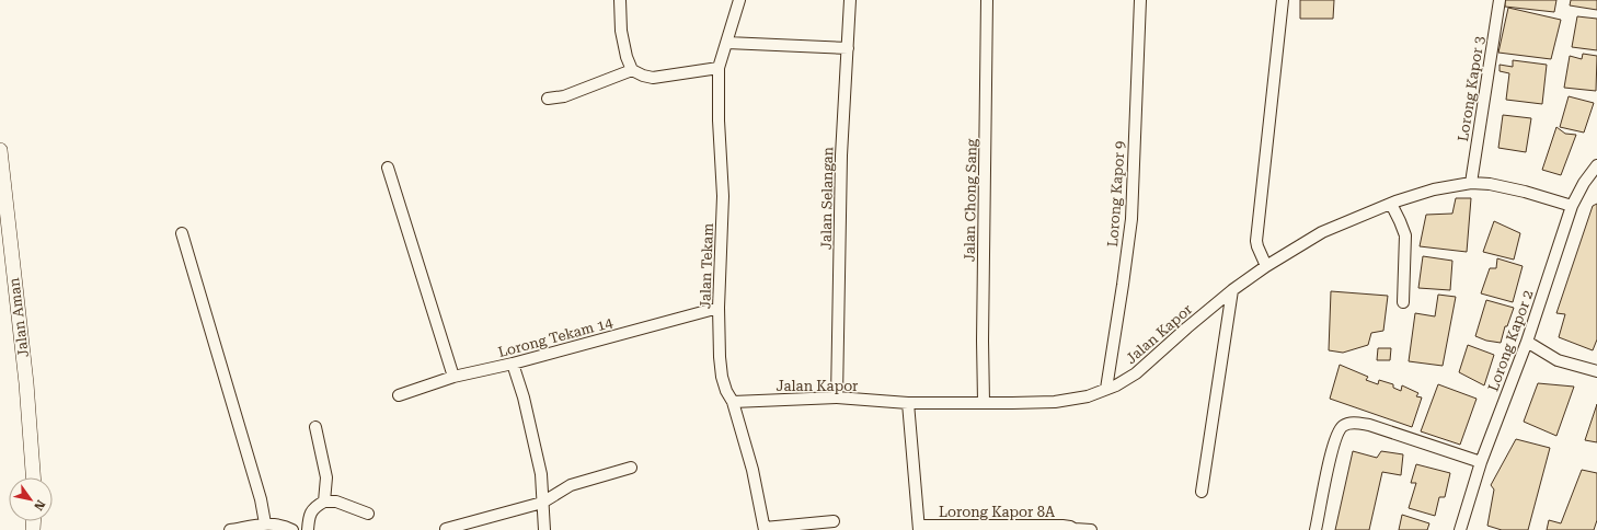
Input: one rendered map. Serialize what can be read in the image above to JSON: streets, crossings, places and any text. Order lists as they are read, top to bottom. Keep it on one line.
{"streets":{"street":["Lorong Kapor 3","Lorong Kapor 9","Jalan Selangan","Jalan Chong Sang","Jalan Tekam","Jalan Aman","Jalan Kapor","Lorong Tekam 14","Lorong Kapor 2","Lorong Kapor 8A"]},"crossings":[["Lorong Kapor 3","Jalan Kapor"],["Lorong Kapor 9","Jalan Kapor"],["Jalan Selangan","Jalan Kapor"],["Jalan Chong Sang","Jalan Kapor"],["Jalan Tekam","Jalan Kapor"],["Jalan Tekam","Lorong Tekam 14"],["Jalan Kapor","Lorong Kapor 2"]],"north":"bottom right"}
